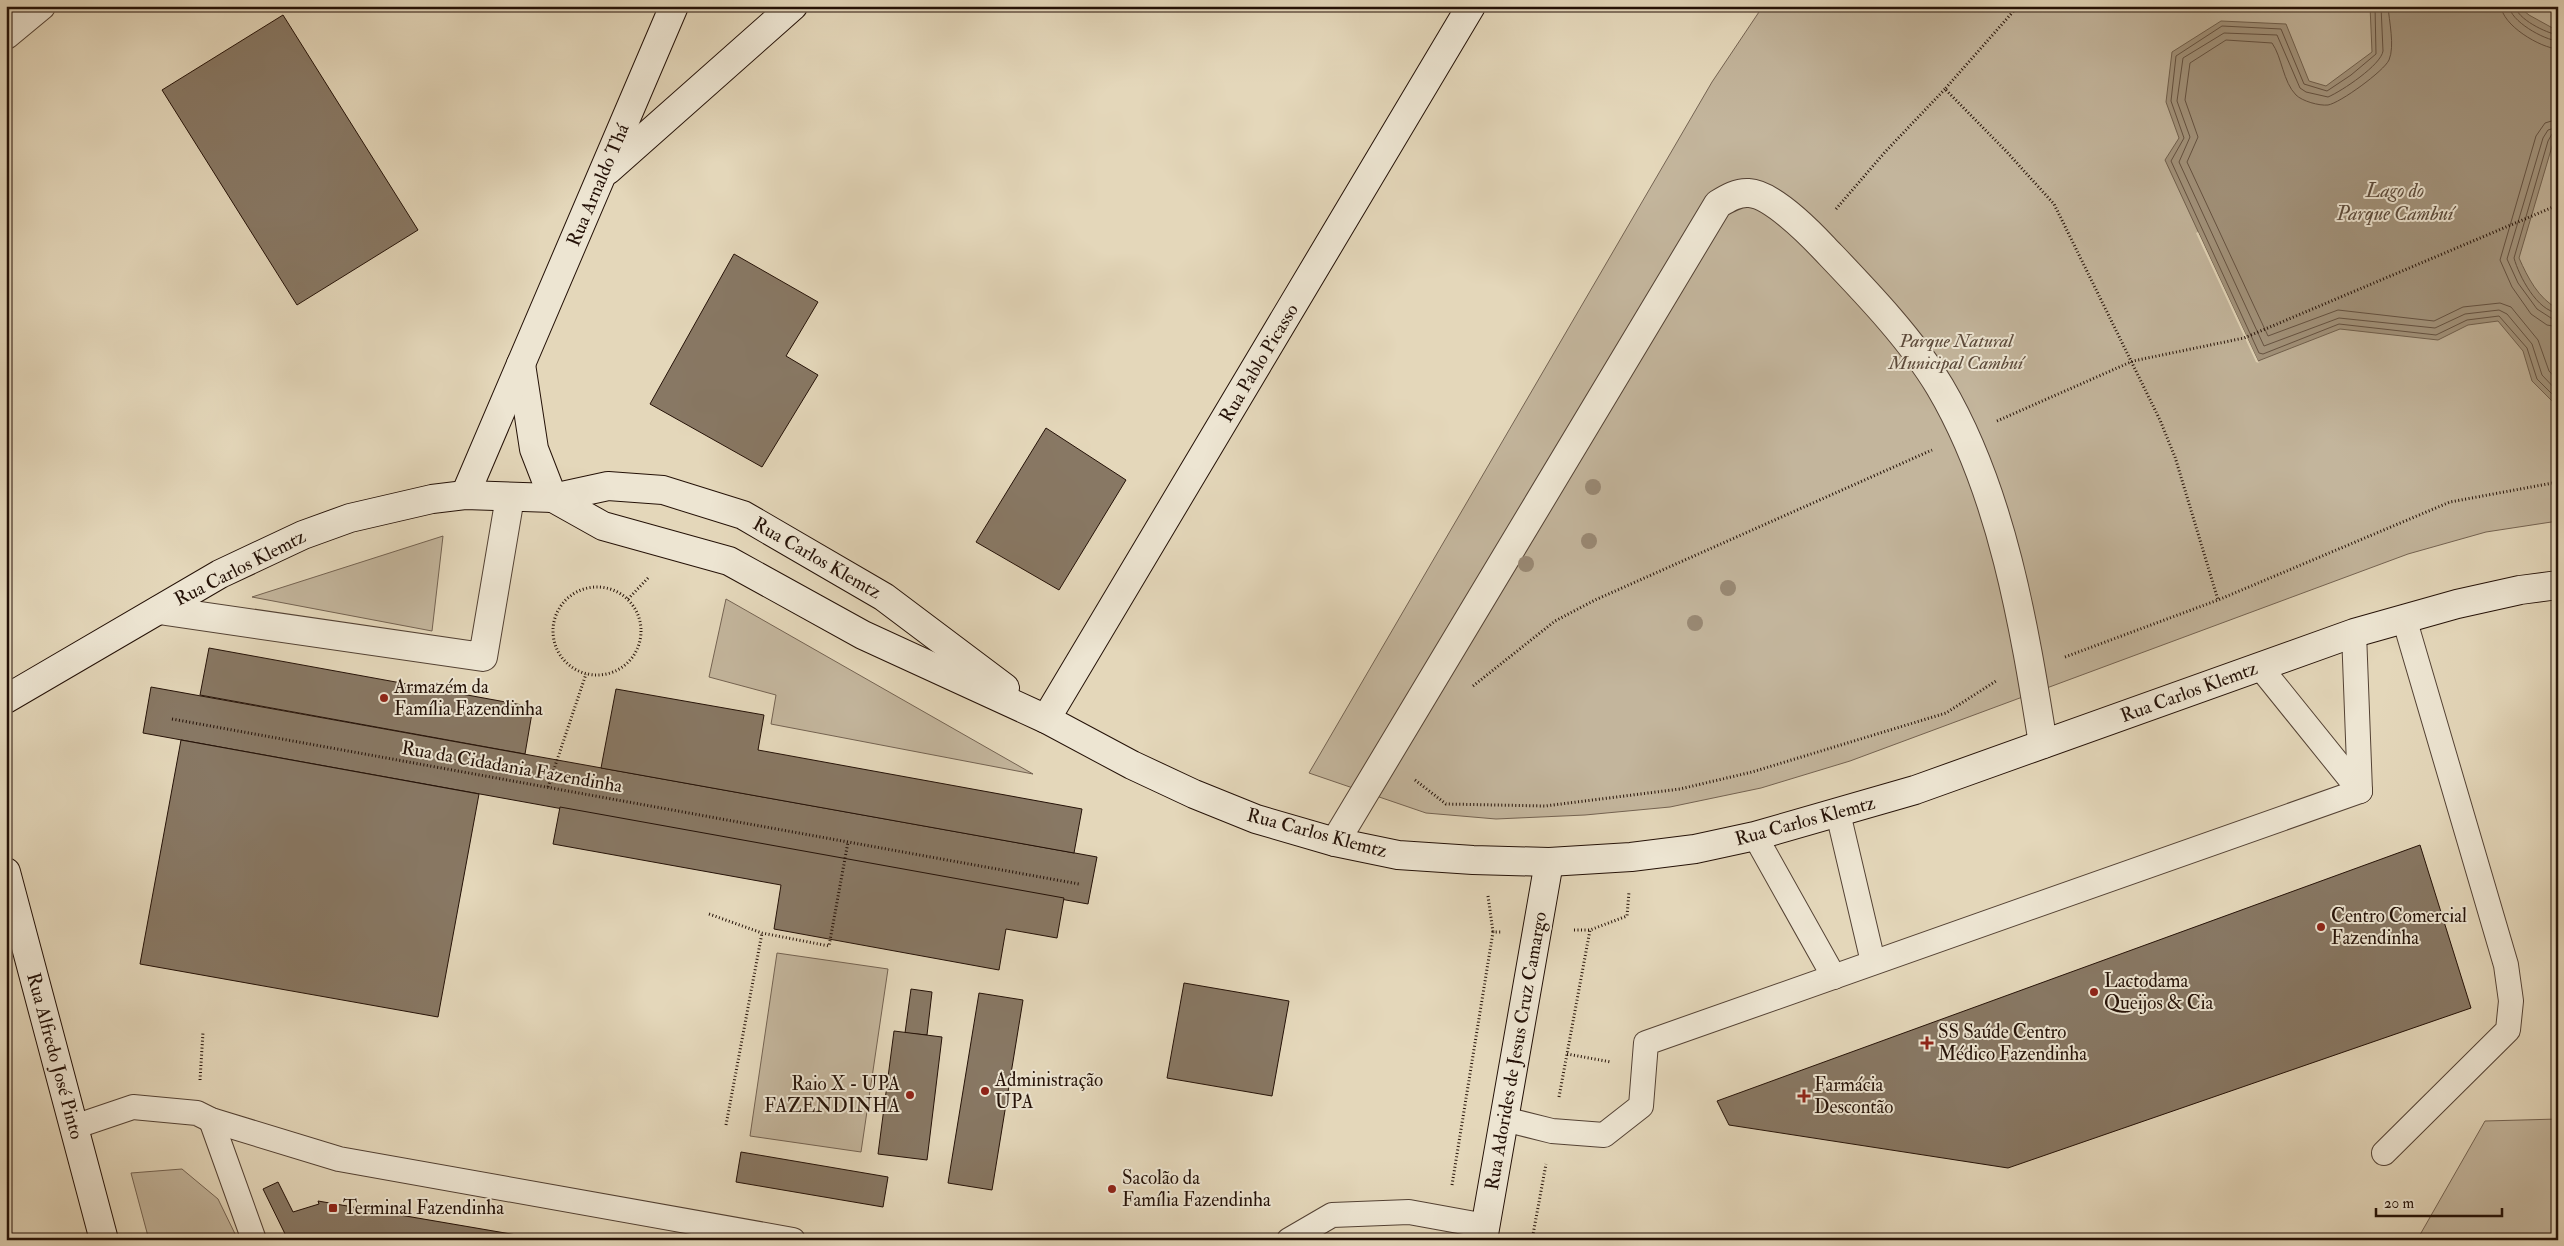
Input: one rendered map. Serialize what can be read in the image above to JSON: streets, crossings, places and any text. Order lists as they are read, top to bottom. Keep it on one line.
{"streets":{"main road":["Rua Arnaldo Thá","Rua Pablo Picasso","Rua Carlos Klemtz","Rua Adorides de Jesus Cruz Camargo","Rua Alfredo José Pinto"],"path":["Rua da Cidadania Fazendinha"]},"crossings":[["Rua Arnaldo Thá","Rua Carlos Klemtz"],["Rua Pablo Picasso","Rua Carlos Klemtz"],["Rua Carlos Klemtz","Rua Adorides de Jesus Cruz Camargo"]],"water":["Lago do Parque Cambuí"],"parks":["Parque Natural Municipal Cambuí"],"places":{"other":["Armazém da Família Fazendinha","Centro Comercial Fazendinha","Lactodama Queijos & Cia","Administração UPA","Raio X - UPA FAZENDINHA","Sacolão da Família Fazendinha"],"health":["SS Saúde Centro Médico Fazendinha","Farmácia Descontão"],"transit":["Terminal Fazendinha"]},"scale_bar":"20 m"}
